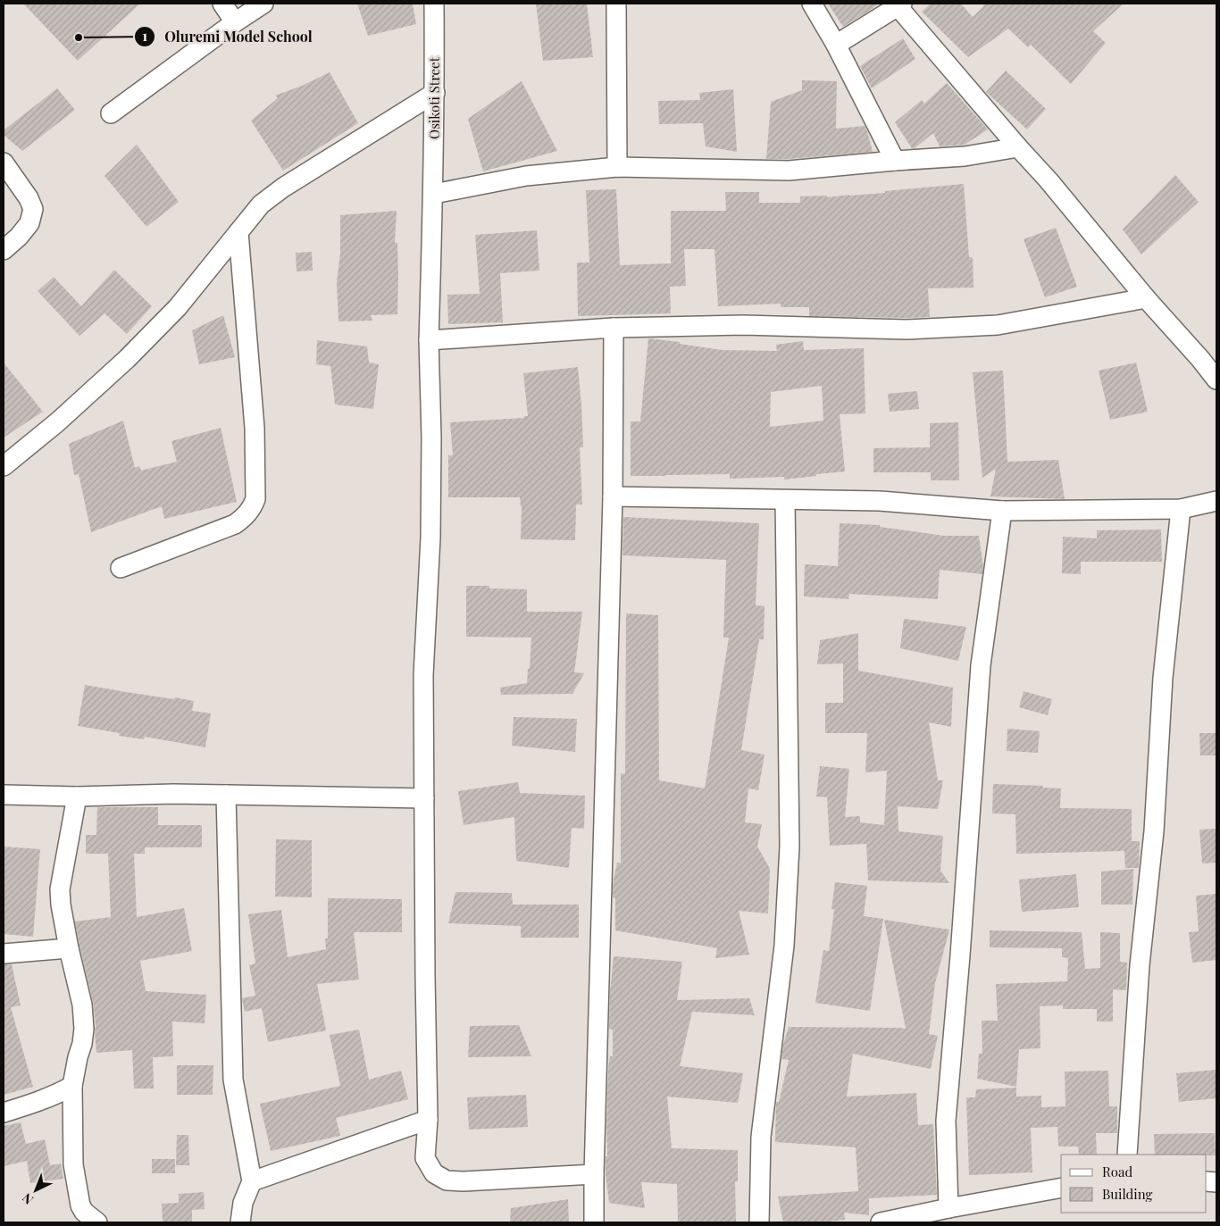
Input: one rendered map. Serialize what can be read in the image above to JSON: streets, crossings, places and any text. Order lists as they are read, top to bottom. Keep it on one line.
{"streets":{"street":["Osikoti Street"]},"places":["Oluremi Model School"],"legend":["Road","Building"],"north":"bottom left"}
